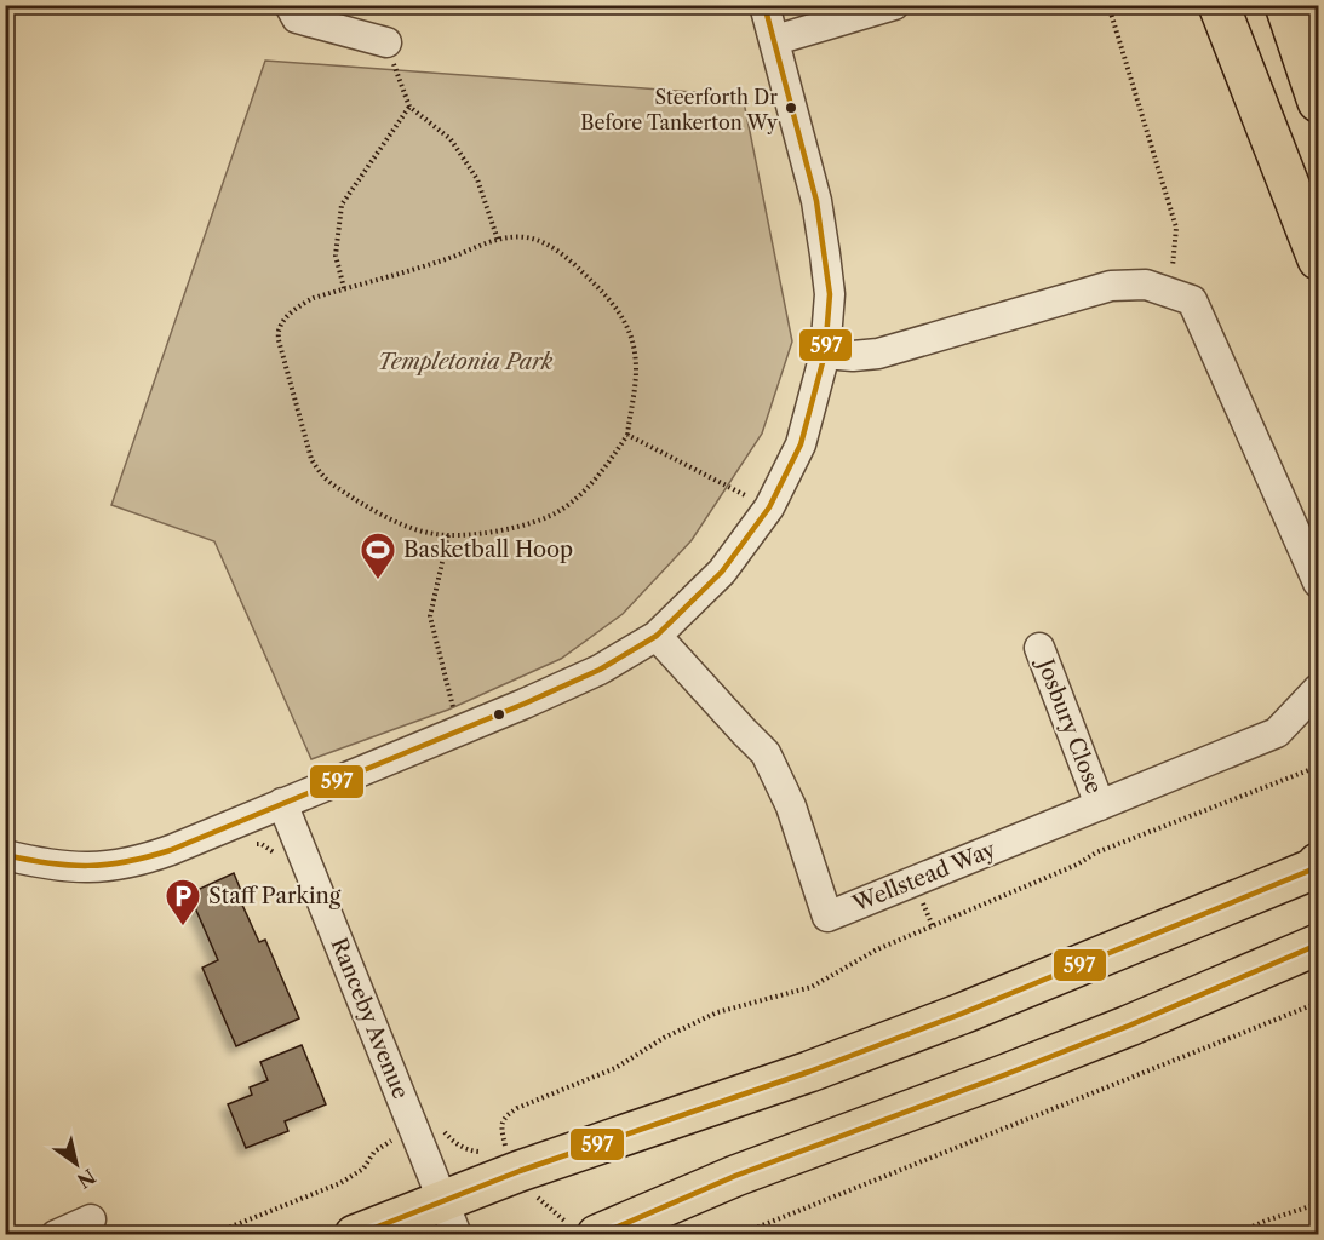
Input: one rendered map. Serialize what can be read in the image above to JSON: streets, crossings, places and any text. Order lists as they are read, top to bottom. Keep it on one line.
{"streets":{"street":["Josbury Close","Wellstead Way","Ranceby Avenue"]},"crossings":[["Josbury Close","Wellstead Way"]],"parks":["Templetonia Park"],"places":{"other":["Steerforth Dr Before Tankerton Wy"],"sports":["Basketball Hoop"],"parking":["Staff Parking"]},"lines":["transit line 597"],"north":"bottom right"}
